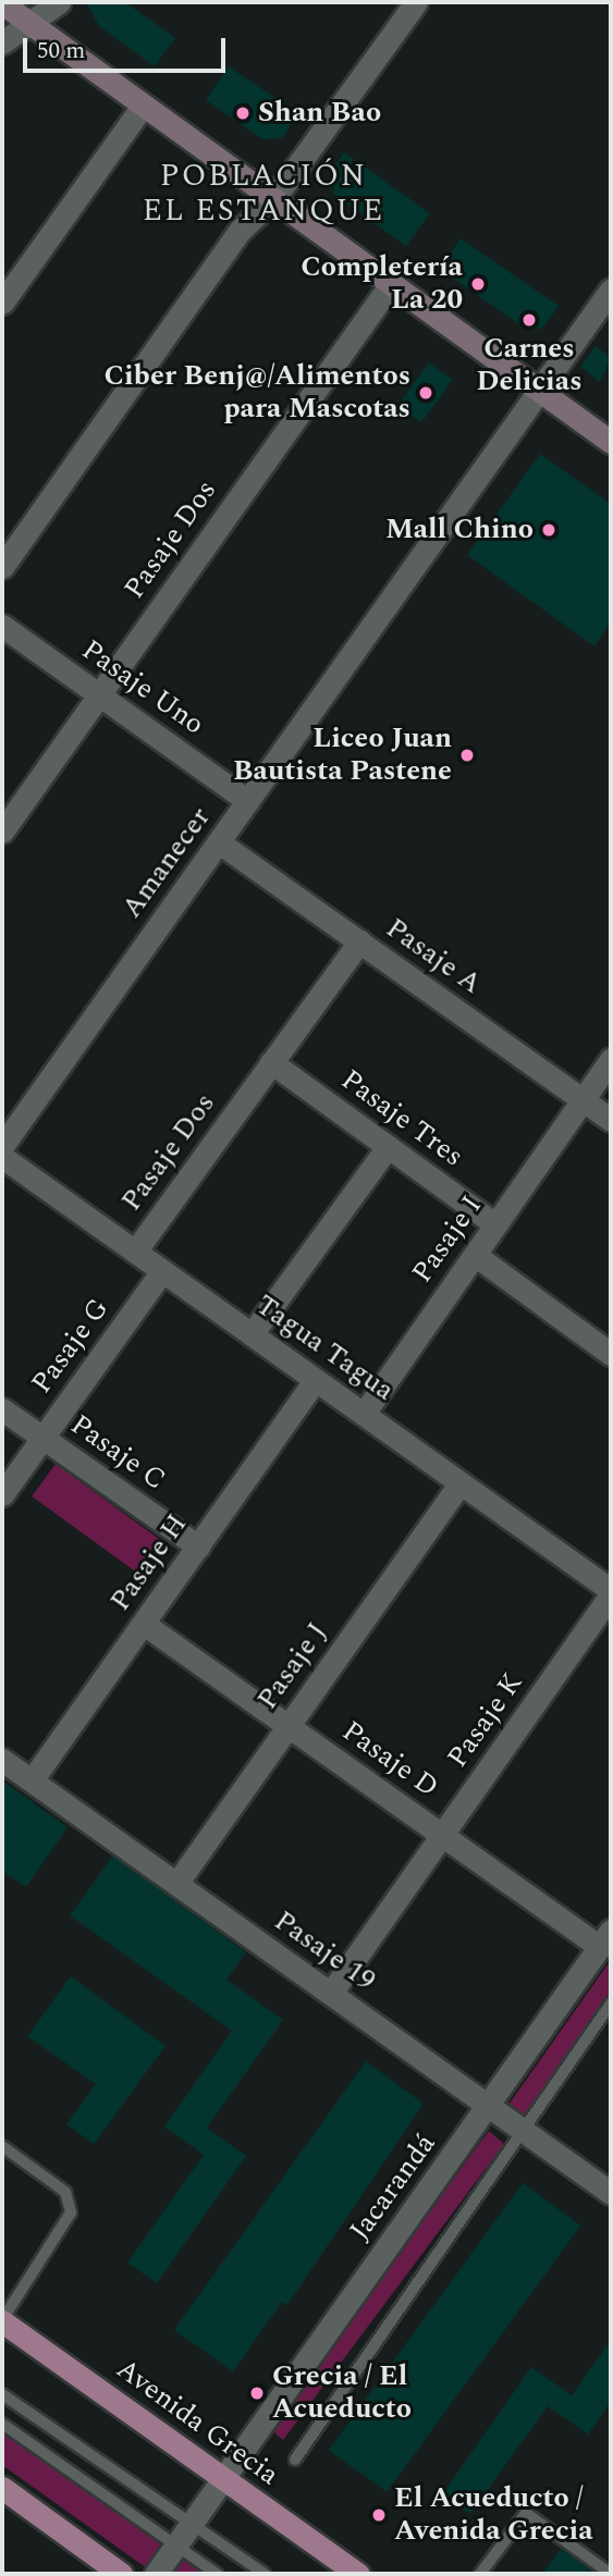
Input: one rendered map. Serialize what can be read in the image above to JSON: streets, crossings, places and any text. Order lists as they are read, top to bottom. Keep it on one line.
{"streets":{"main road":["Avenida Grecia"],"street":["Pasaje Dos","Pasaje Uno","Amanecer","Pasaje A","Pasaje Tres","Pasaje I","Pasaje G","Tagua Tagua","Pasaje C","Pasaje H","Pasaje J","Pasaje K","Pasaje D","Pasaje 19","Jacarandá"]},"crossings":[["Pasaje Dos","Pasaje Uno"],["Pasaje Dos","Pasaje A"],["Pasaje Dos","Pasaje Tres"],["Pasaje Dos","Tagua Tagua"],["Pasaje Uno","Amanecer"],["Amanecer","Pasaje A"],["Pasaje A","Pasaje I"],["Pasaje Tres","Pasaje I"],["Pasaje I","Tagua Tagua"],["Pasaje G","Tagua Tagua"],["Pasaje G","Pasaje C"],["Tagua Tagua","Pasaje H"],["Tagua Tagua","Pasaje J"],["Tagua Tagua","Pasaje K"],["Pasaje C","Pasaje H"],["Pasaje H","Pasaje D"],["Pasaje H","Pasaje 19"],["Pasaje J","Pasaje D"],["Pasaje J","Pasaje 19"],["Pasaje K","Pasaje D"],["Pasaje K","Pasaje 19"],["Pasaje D","Jacarandá"],["Pasaje 19","Jacarandá"],["Jacarandá","Avenida Grecia"]],"districts":["POBLACIÓN EL ESTANQUE"],"places":["Shan Bao","Completería La 20","Carnes Delicias","Ciber Benj@/Alimentos para Mascotas","Mall Chino","Liceo Juan Bautista Pastene","Grecia / El Acueducto","El Acueducto / Avenida Grecia"],"scale_bar":"50 m"}
